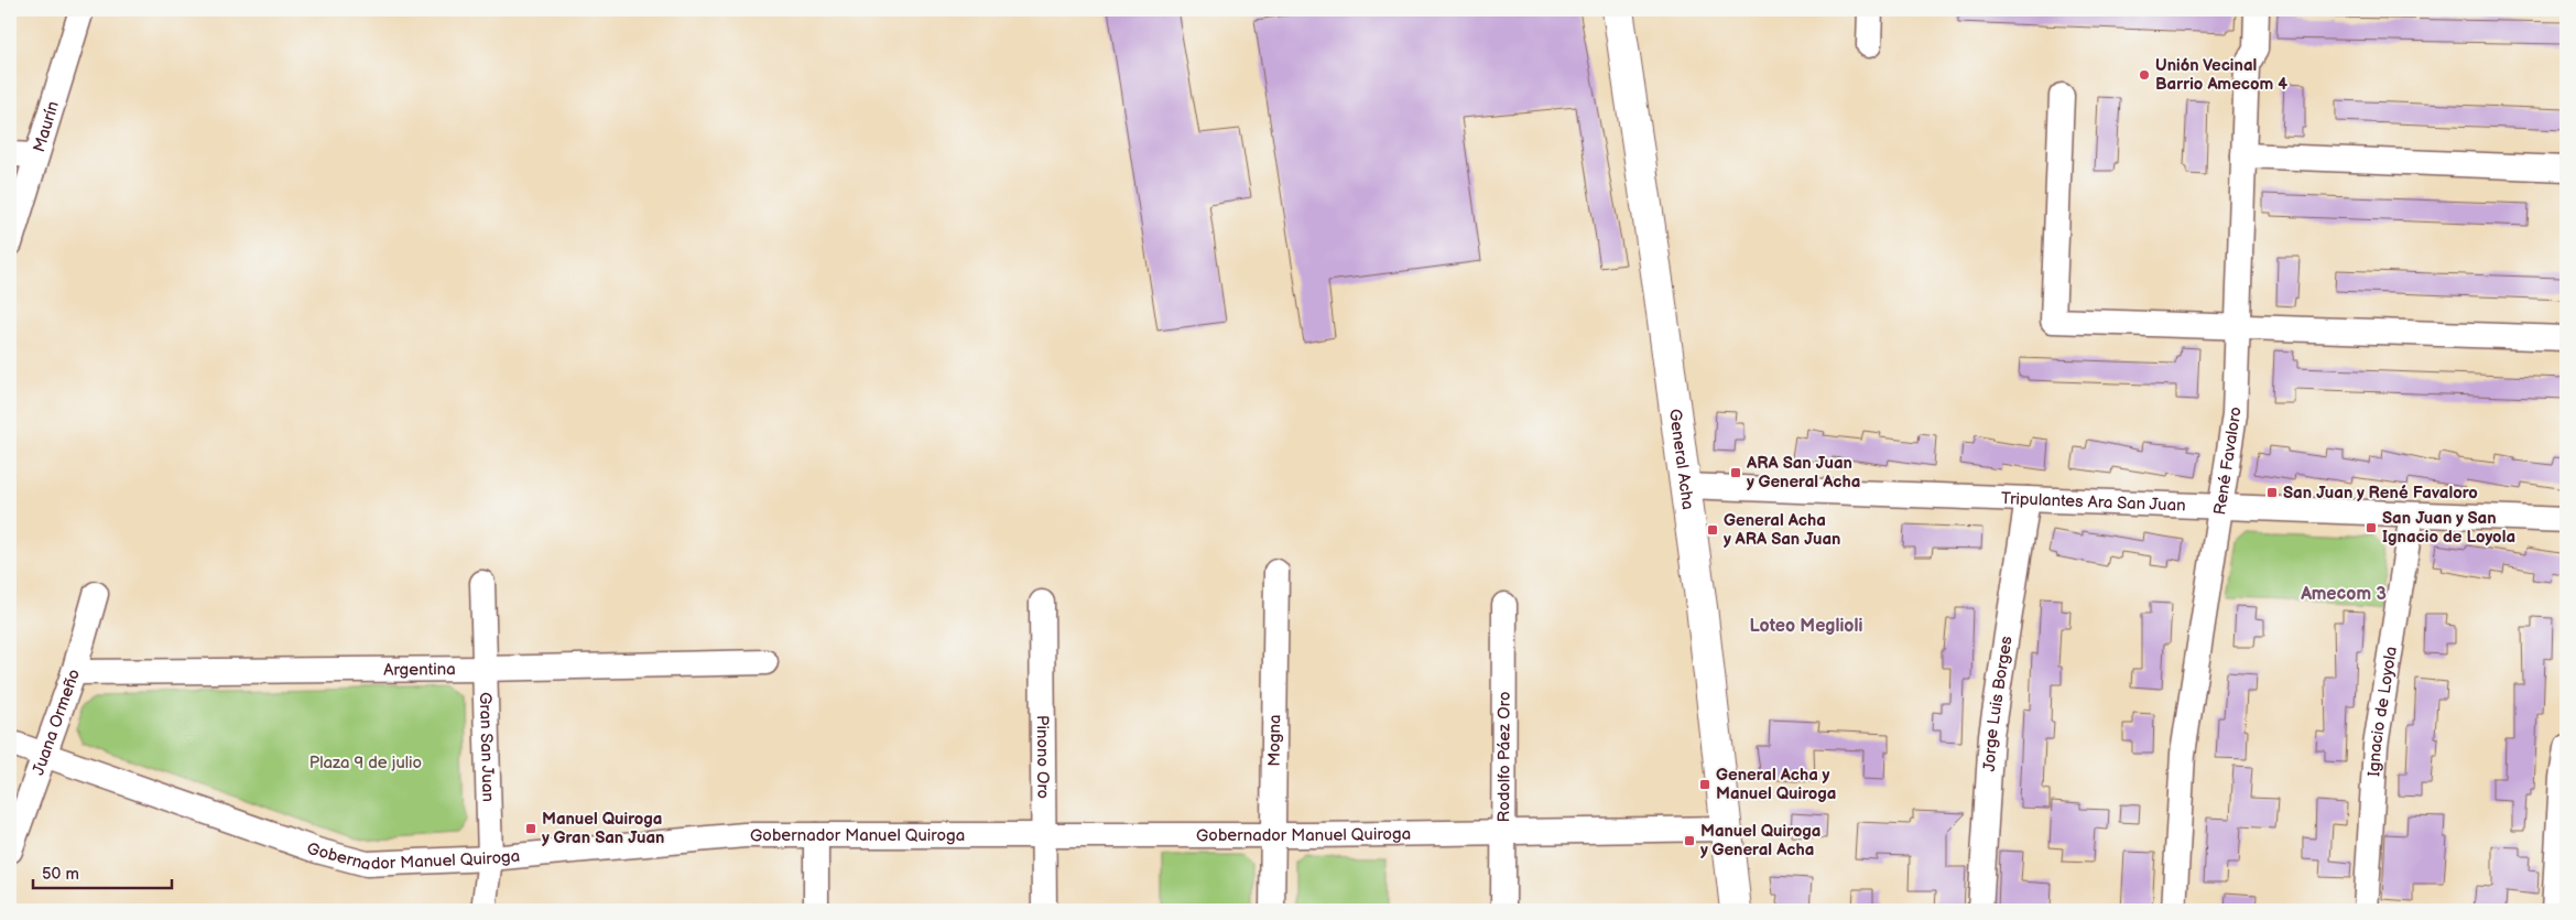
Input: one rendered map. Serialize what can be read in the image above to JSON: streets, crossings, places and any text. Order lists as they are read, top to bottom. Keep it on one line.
{"streets":{"main road":["General Acha"],"street":["Maurín","René Favaloro","Tripulantes Ara San Juan","Argentina","Jorge Luis Borges","Ignacio de Loyola","Juana Ormeño","Mogna","Gran San Juan","Pinono Oro","Rodolfo Páez Oro","Gobernador Manuel Quiroga"]},"crossings":[["General Acha","Tripulantes Ara San Juan"],["General Acha","Gobernador Manuel Quiroga"],["René Favaloro","Tripulantes Ara San Juan"],["Tripulantes Ara San Juan","Jorge Luis Borges"],["Tripulantes Ara San Juan","Ignacio de Loyola"],["Argentina","Juana Ormeño"],["Argentina","Gran San Juan"],["Juana Ormeño","Gobernador Manuel Quiroga"],["Mogna","Gobernador Manuel Quiroga"],["Gran San Juan","Gobernador Manuel Quiroga"],["Pinono Oro","Gobernador Manuel Quiroga"],["Rodolfo Páez Oro","Gobernador Manuel Quiroga"]],"districts":["Amecom 3","Loteo Meglioli"],"parks":["Plaza 9 de julio"],"places":{"other":["Unión Vecinal Barrio Amecom 4"],"transit":["ARA San Juan y General Acha","San Juan y René Favaloro","San Juan y San Ignacio de Loyola","General Acha y ARA San Juan","General Acha y Manuel Quiroga","Manuel Quiroga y Gran San Juan","Manuel Quiroga y General Acha"]},"scale_bar":"50 m"}
